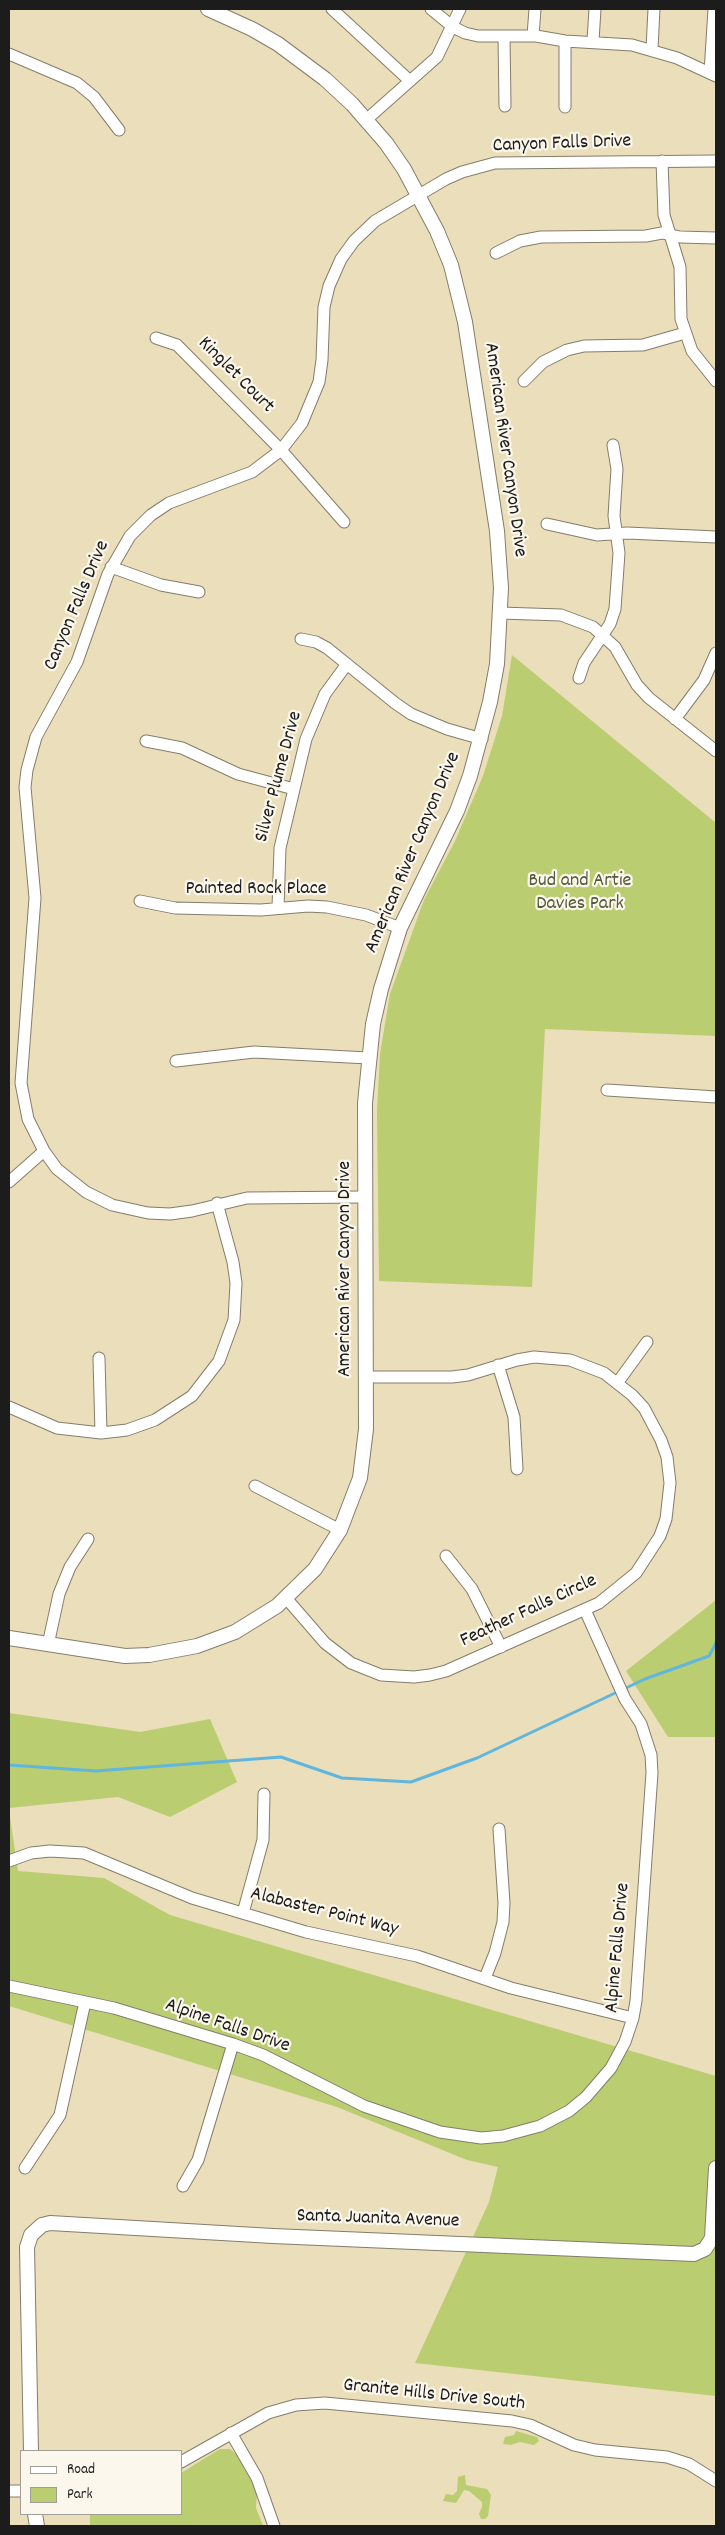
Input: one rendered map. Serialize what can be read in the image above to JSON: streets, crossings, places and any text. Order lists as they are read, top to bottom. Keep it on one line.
{"streets":{"street":["Canyon Falls Drive","Kinglet Court","American River Canyon Drive","Silver Plume Drive","Painted Rock Place","Feather Falls Circle","Alabaster Point Way","Alpine Falls Drive","Santa Juanita Avenue","Granite Hills Drive South"]},"crossings":[["Canyon Falls Drive","Kinglet Court"],["Canyon Falls Drive","American River Canyon Drive"],["American River Canyon Drive","Painted Rock Place"],["American River Canyon Drive","Feather Falls Circle"],["Silver Plume Drive","Painted Rock Place"],["Feather Falls Circle","Alpine Falls Drive"],["Alabaster Point Way","Alpine Falls Drive"]],"parks":["Bud and Artie Davies Park"],"legend":["Road","Park"]}
